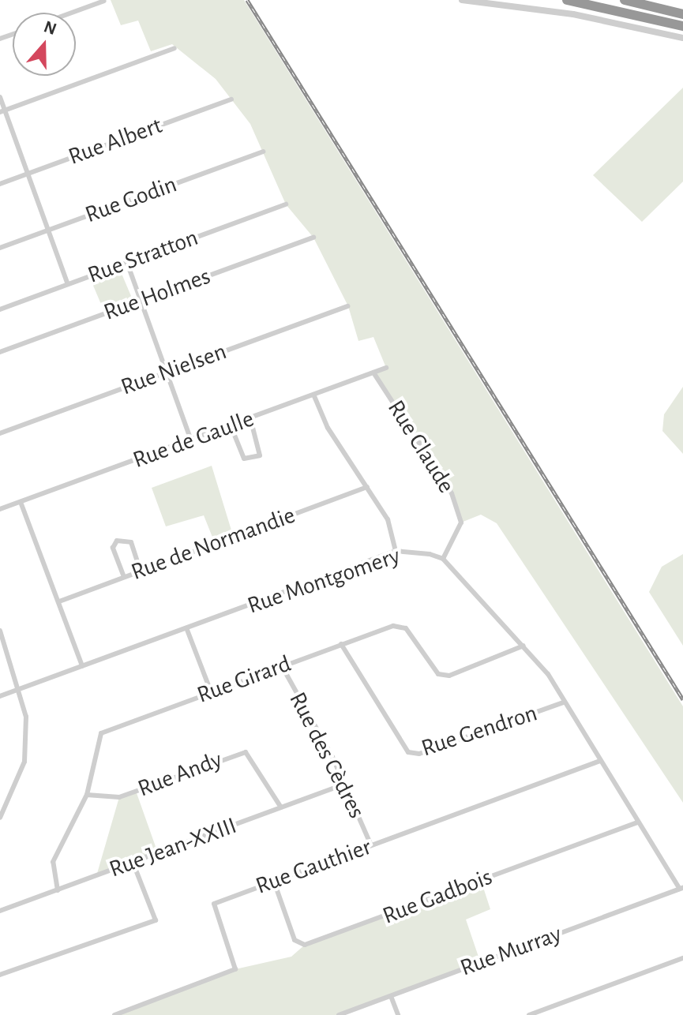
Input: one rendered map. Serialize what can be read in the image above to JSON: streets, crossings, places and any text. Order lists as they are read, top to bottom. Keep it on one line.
{"streets":{"street":["Rue Albert","Rue Godin","Rue Stratton","Rue Holmes","Rue Nielsen","Rue de Gaulle","Rue Claude","Rue de Normandie","Rue Montgomery","Rue Girard","Rue Gendron","Rue des Cèdres","Rue Andy","Rue Jean-XXIII","Rue Gauthier","Rue Gadbois","Rue Murray"]},"crossings":[["Rue de Gaulle","Rue Claude"],["Rue Claude","Rue Montgomery"],["Rue Girard","Rue Gendron"],["Rue Girard","Rue des Cèdres"],["Rue Girard","Rue Andy"],["Rue Girard","Rue Jean-XXIII"],["Rue des Cèdres","Rue Jean-XXIII"],["Rue des Cèdres","Rue Gauthier"],["Rue Andy","Rue Jean-XXIII"],["Rue Gauthier","Rue Gadbois"]],"north":"top"}
